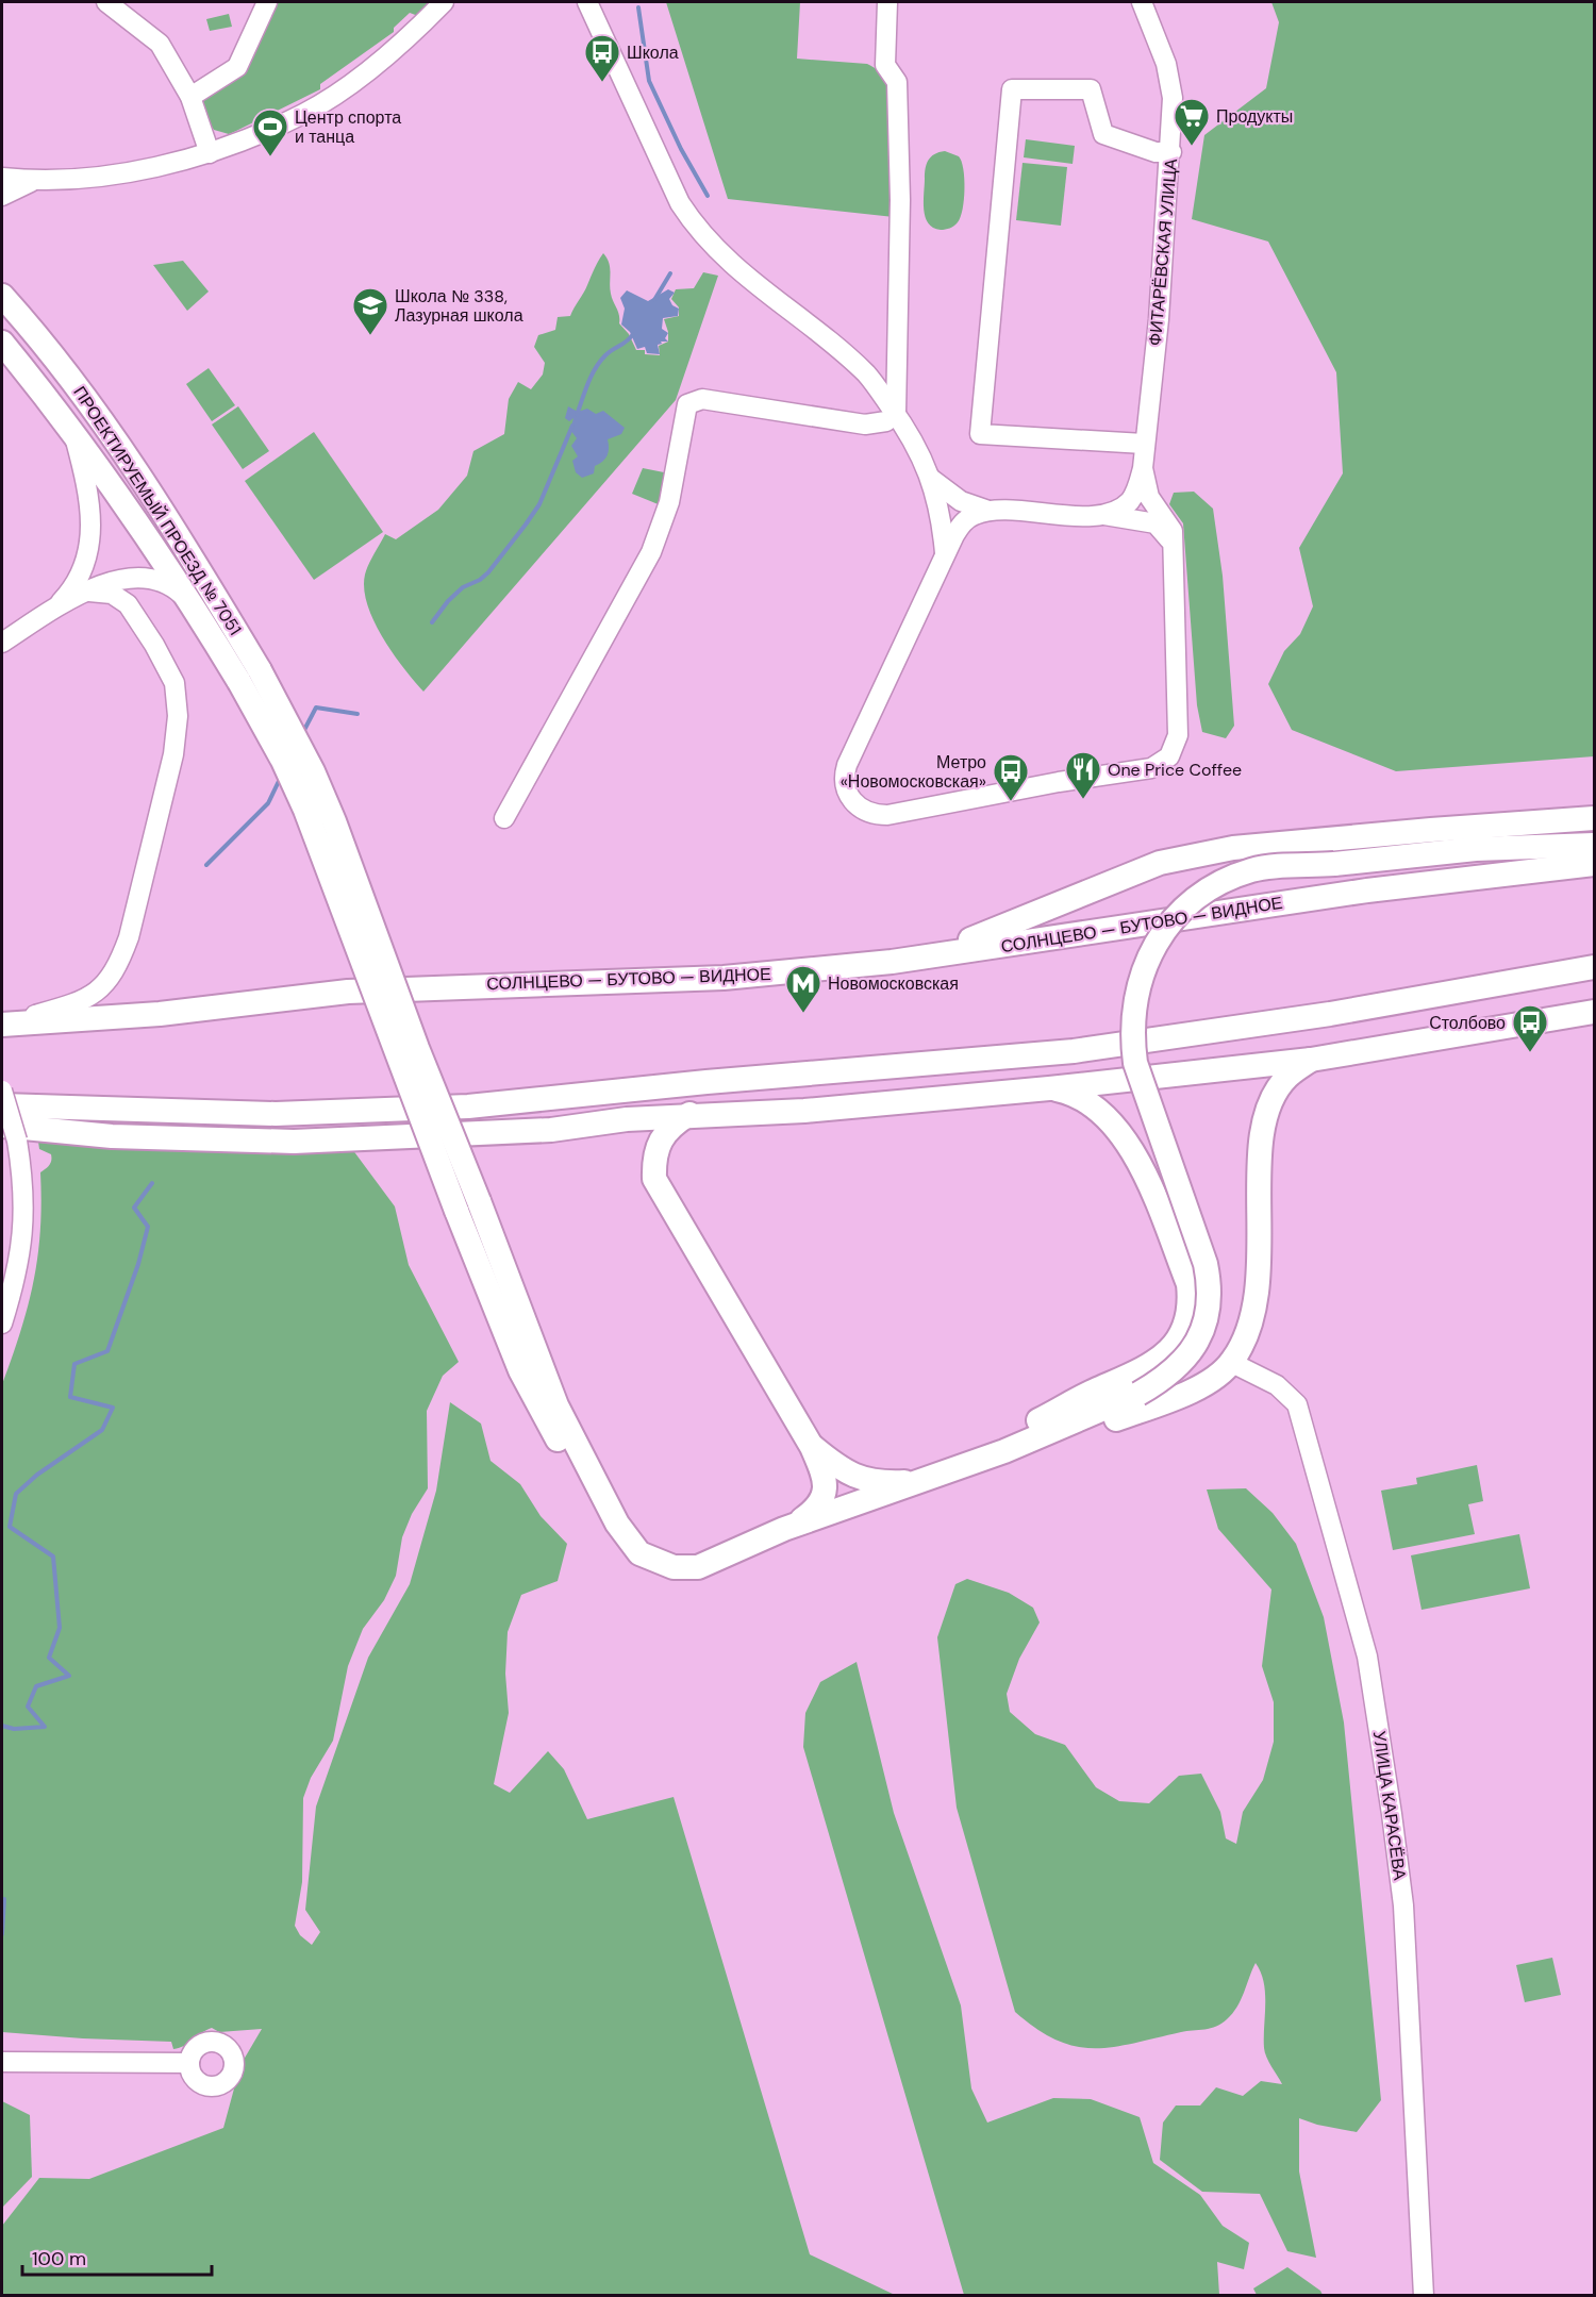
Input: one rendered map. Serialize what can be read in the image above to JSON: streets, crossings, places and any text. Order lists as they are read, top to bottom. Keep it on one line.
{"streets":{"main road":["ПРОЕКТИРУЕМЫЙ ПРОЕЗД № 7051","СОЛНЦЕВО — БУТОВО — ВИДНОЕ"],"street":["ФИТАРЁВСКАЯ УЛИЦА","УЛИЦА КАРАСЁВА"]},"places":{"bus stop":["Школа","Метро «Новомосковская»","Столбово"],"supermarket":["Продукты"],"sports":["Центр спорта и танца"],"school or university":["Школа № 338, Лазурная школа"],"restaurant":["One Price Coffee"],"metro station":["Новомосковская"]},"scale_bar":"100 m"}
